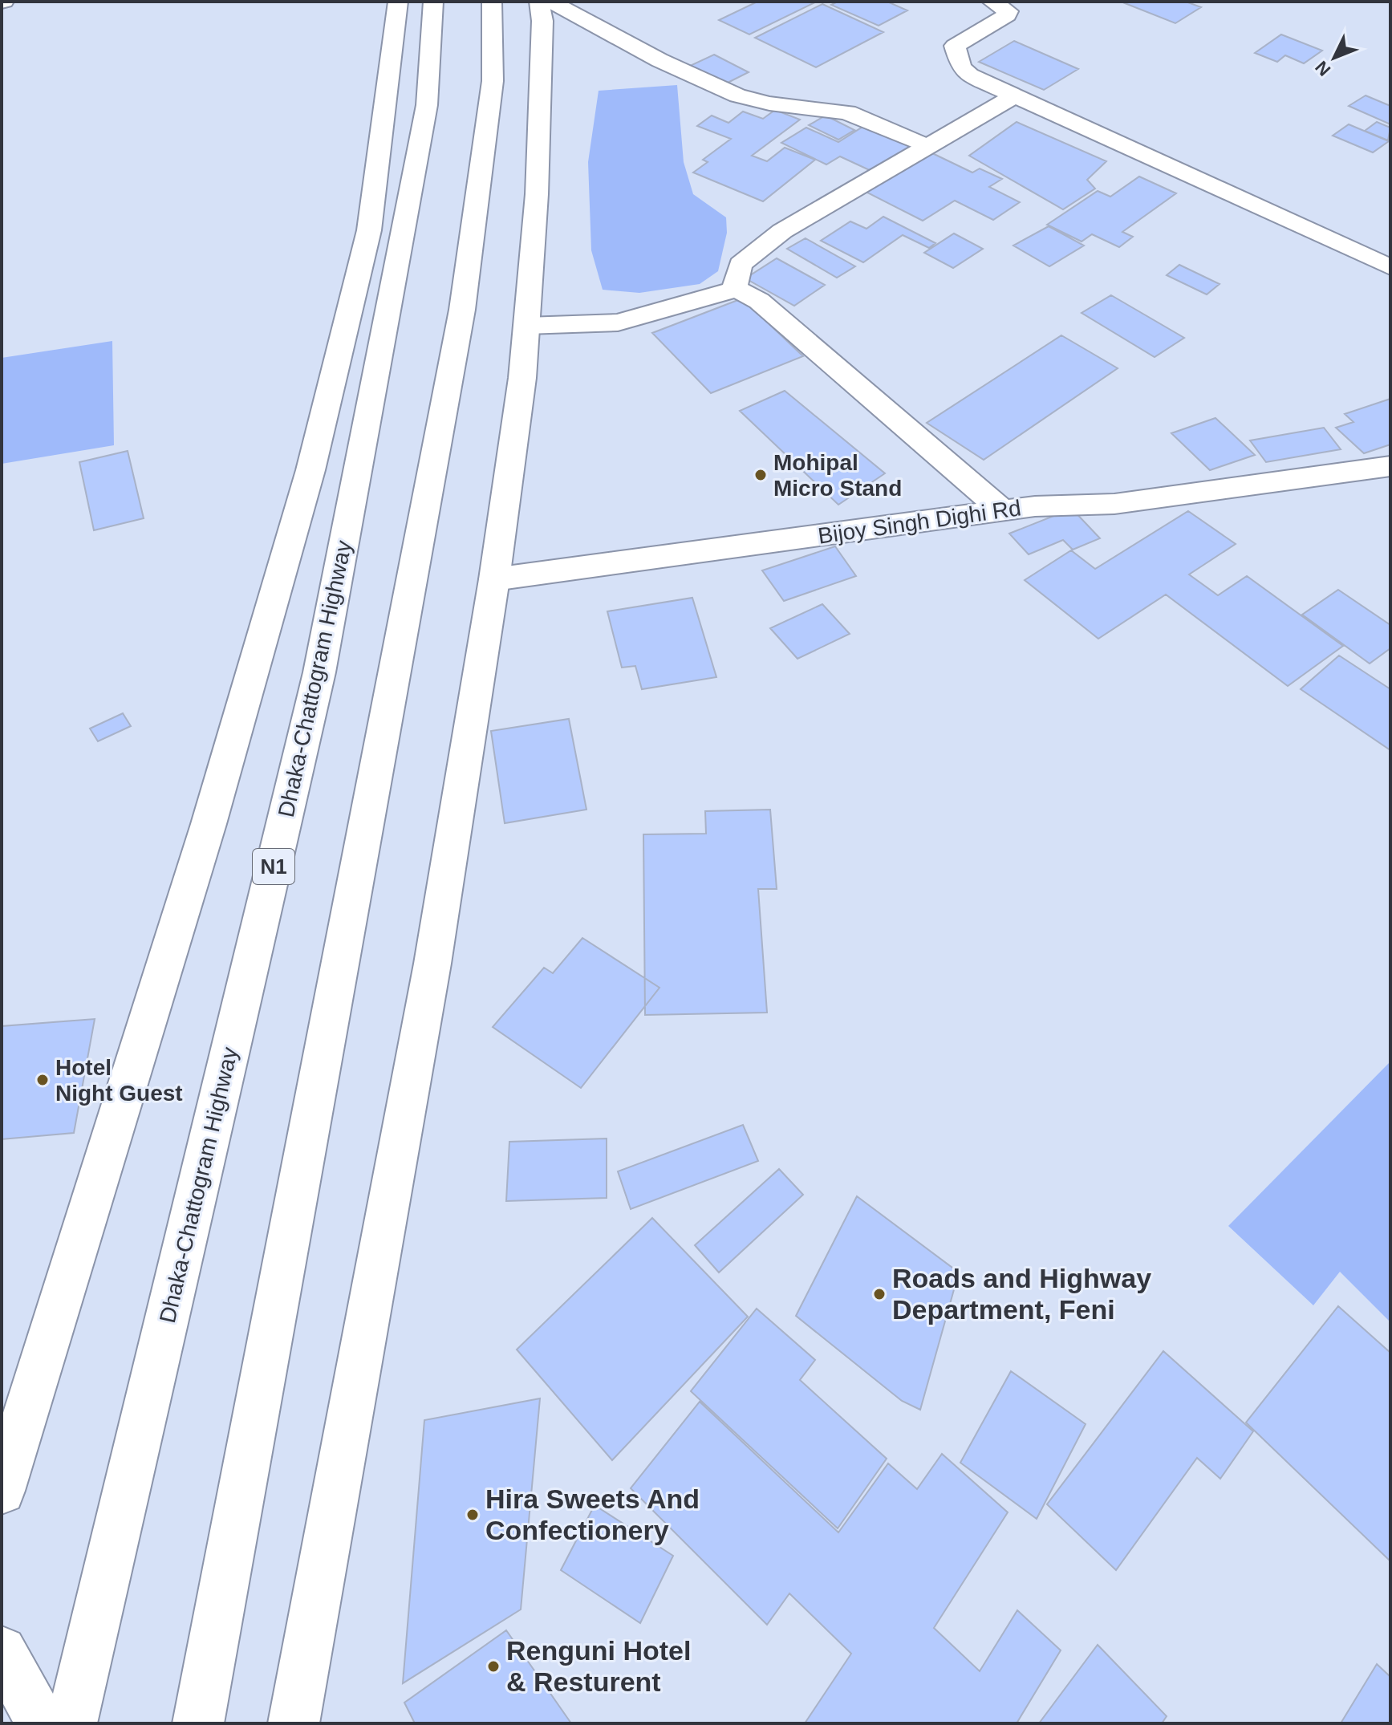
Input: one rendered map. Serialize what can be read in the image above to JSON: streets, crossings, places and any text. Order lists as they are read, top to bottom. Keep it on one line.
{"streets":{"main road":["Bijoy Singh Dighi Rd","Dhaka-Chattogram Highway","N1"]},"places":["Mohipal Micro Stand","Hotel Night Guest","Roads and Highway Department, Feni","Hira Sweets And Confectionery","Renguni Hotel & Resturent"],"north":"bottom left"}
